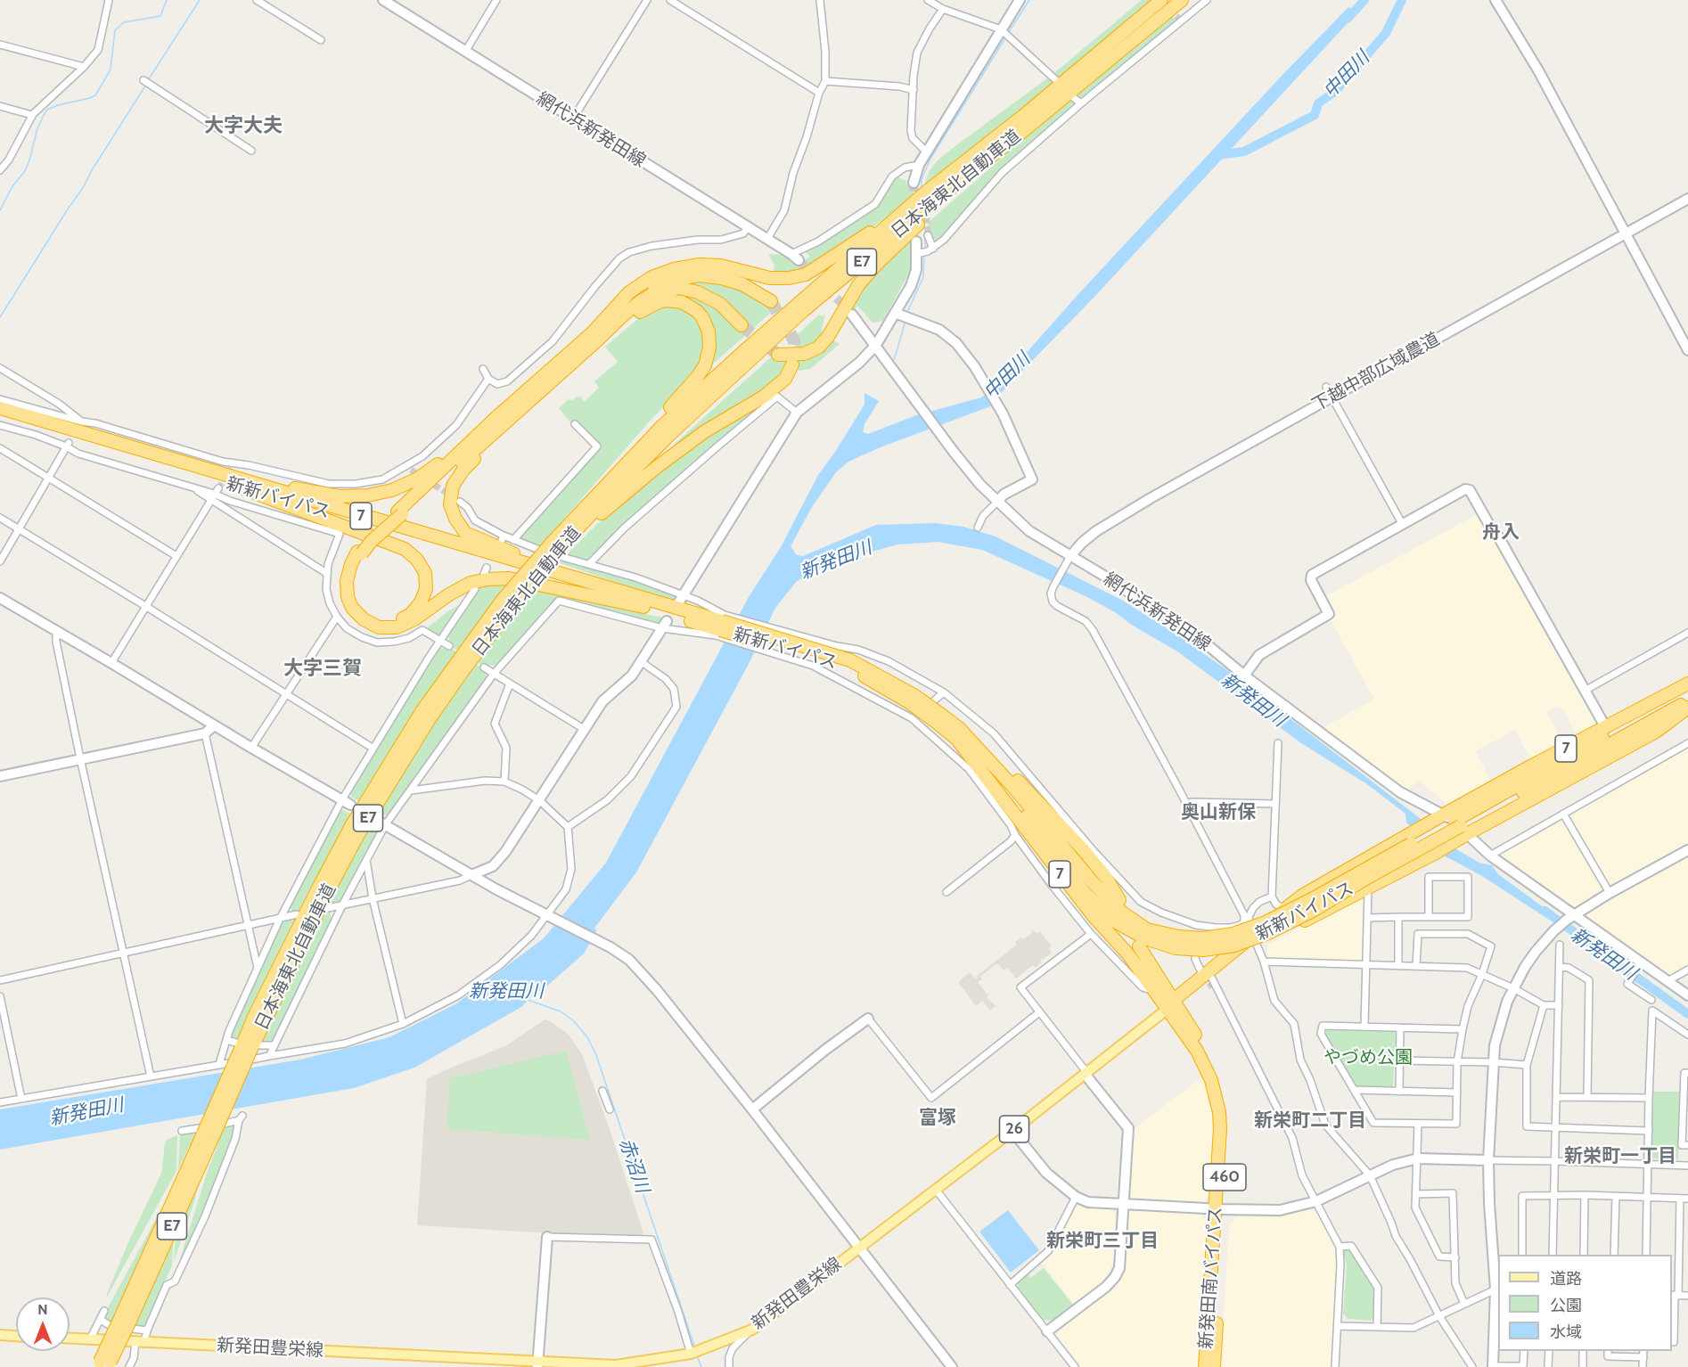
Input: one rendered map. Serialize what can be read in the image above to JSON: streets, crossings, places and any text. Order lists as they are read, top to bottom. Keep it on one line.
{"streets":{"highway":["日本海東北自動車道","E7","新新バイパス","7","460","新発田南バイパス"],"main road":["26","新発田豊栄線"],"street":["網代浜新発田線","下越中部広域農道"]},"crossings":[["網代浜新発田線","下越中部広域農道"],["網代浜新発田線","新新バイパス"],["網代浜新発田線","7"],["新新バイパス","7"],["7","新発田南バイパス"],["7","新発田豊栄線"],["新発田南バイパス","新発田豊栄線"]],"districts":["大字大夫","舟入","大字三賀","奥山新保","富塚","新栄町二丁目","新栄町一丁目","新栄町三丁目"],"water":["中田川","新発田川","赤沼川"],"parks":["やづめ公園"],"legend":["道路","公園","水域"],"north":"top"}
